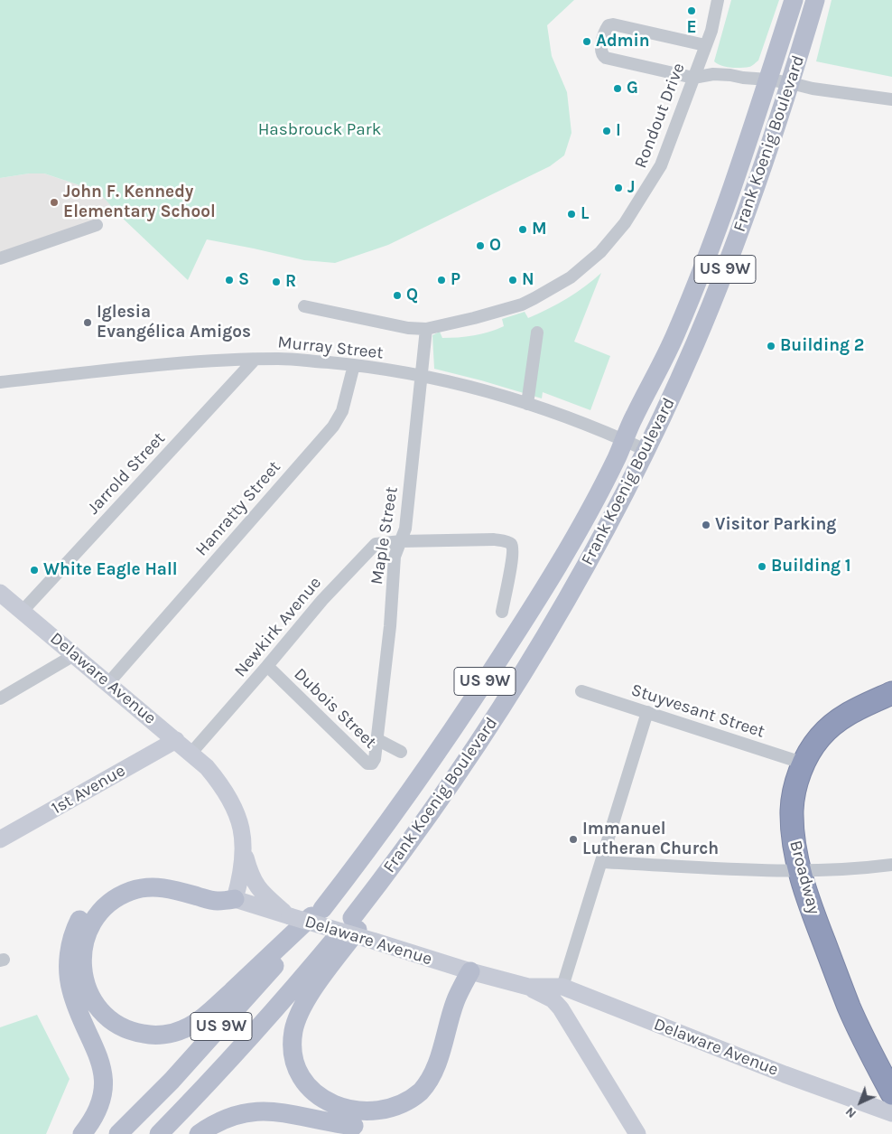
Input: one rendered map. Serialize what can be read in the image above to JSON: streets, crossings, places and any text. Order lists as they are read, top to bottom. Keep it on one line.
{"streets":{"highway":["Broadway"],"main road":["Frank Koenig Boulevard","US 9W","Delaware Avenue","1st Avenue"],"street":["Rondout Drive","Murray Street","Jarrold Street","Hanratty Street","Maple Street","Newkirk Avenue","Dubois Street","Stuyvesant Street"]},"crossings":[["Frank Koenig Boulevard","Murray Street"],["Murray Street","Jarrold Street"],["Murray Street","Hanratty Street"],["Murray Street","Maple Street"],["Jarrold Street","Delaware Avenue"],["Hanratty Street","Delaware Avenue"],["Maple Street","Newkirk Avenue"],["Maple Street","Dubois Street"],["Newkirk Avenue","Delaware Avenue"],["Newkirk Avenue","Dubois Street"],["Delaware Avenue","1st Avenue"],["Stuyvesant Street","Broadway"]],"parks":["Hasbrouck Park"],"places":["E","Admin","G","I","J","John F. Kennedy Elementary School","L","M","O","S","P","N","R","Q","Iglesia Evangélica Amigos","Building 2","Visitor Parking","Building 1","White Eagle Hall","Immanuel Lutheran Church"],"north":"bottom left"}
